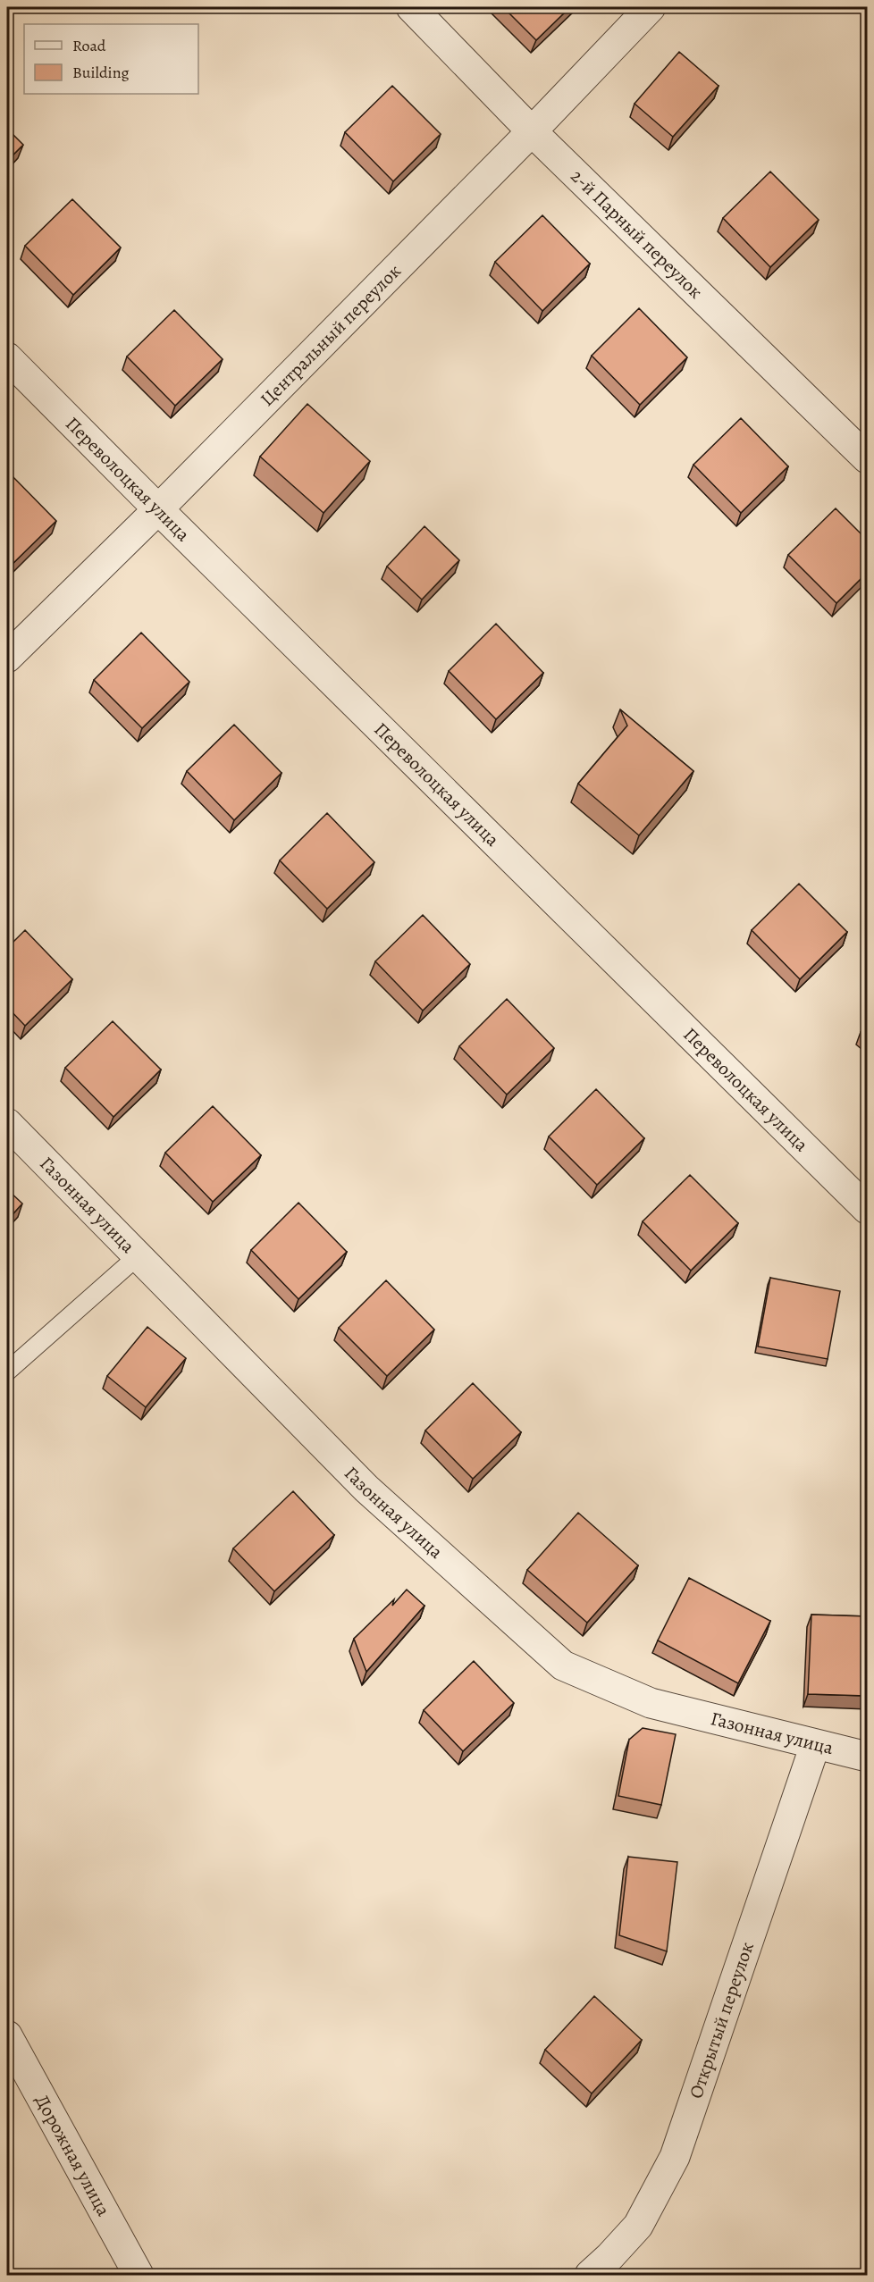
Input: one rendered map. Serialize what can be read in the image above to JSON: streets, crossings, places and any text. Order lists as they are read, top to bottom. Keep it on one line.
{"streets":{"street":["2-й Парный переулок","Центральный переулок","Переволоцкая улица","Газонная улица","Открытый переулок","Дорожная улица"]},"crossings":[["2-й Парный переулок","Центральный переулок"],["Центральный переулок","Переволоцкая улица"],["Газонная улица","Открытый переулок"]],"legend":["Road","Building"]}
